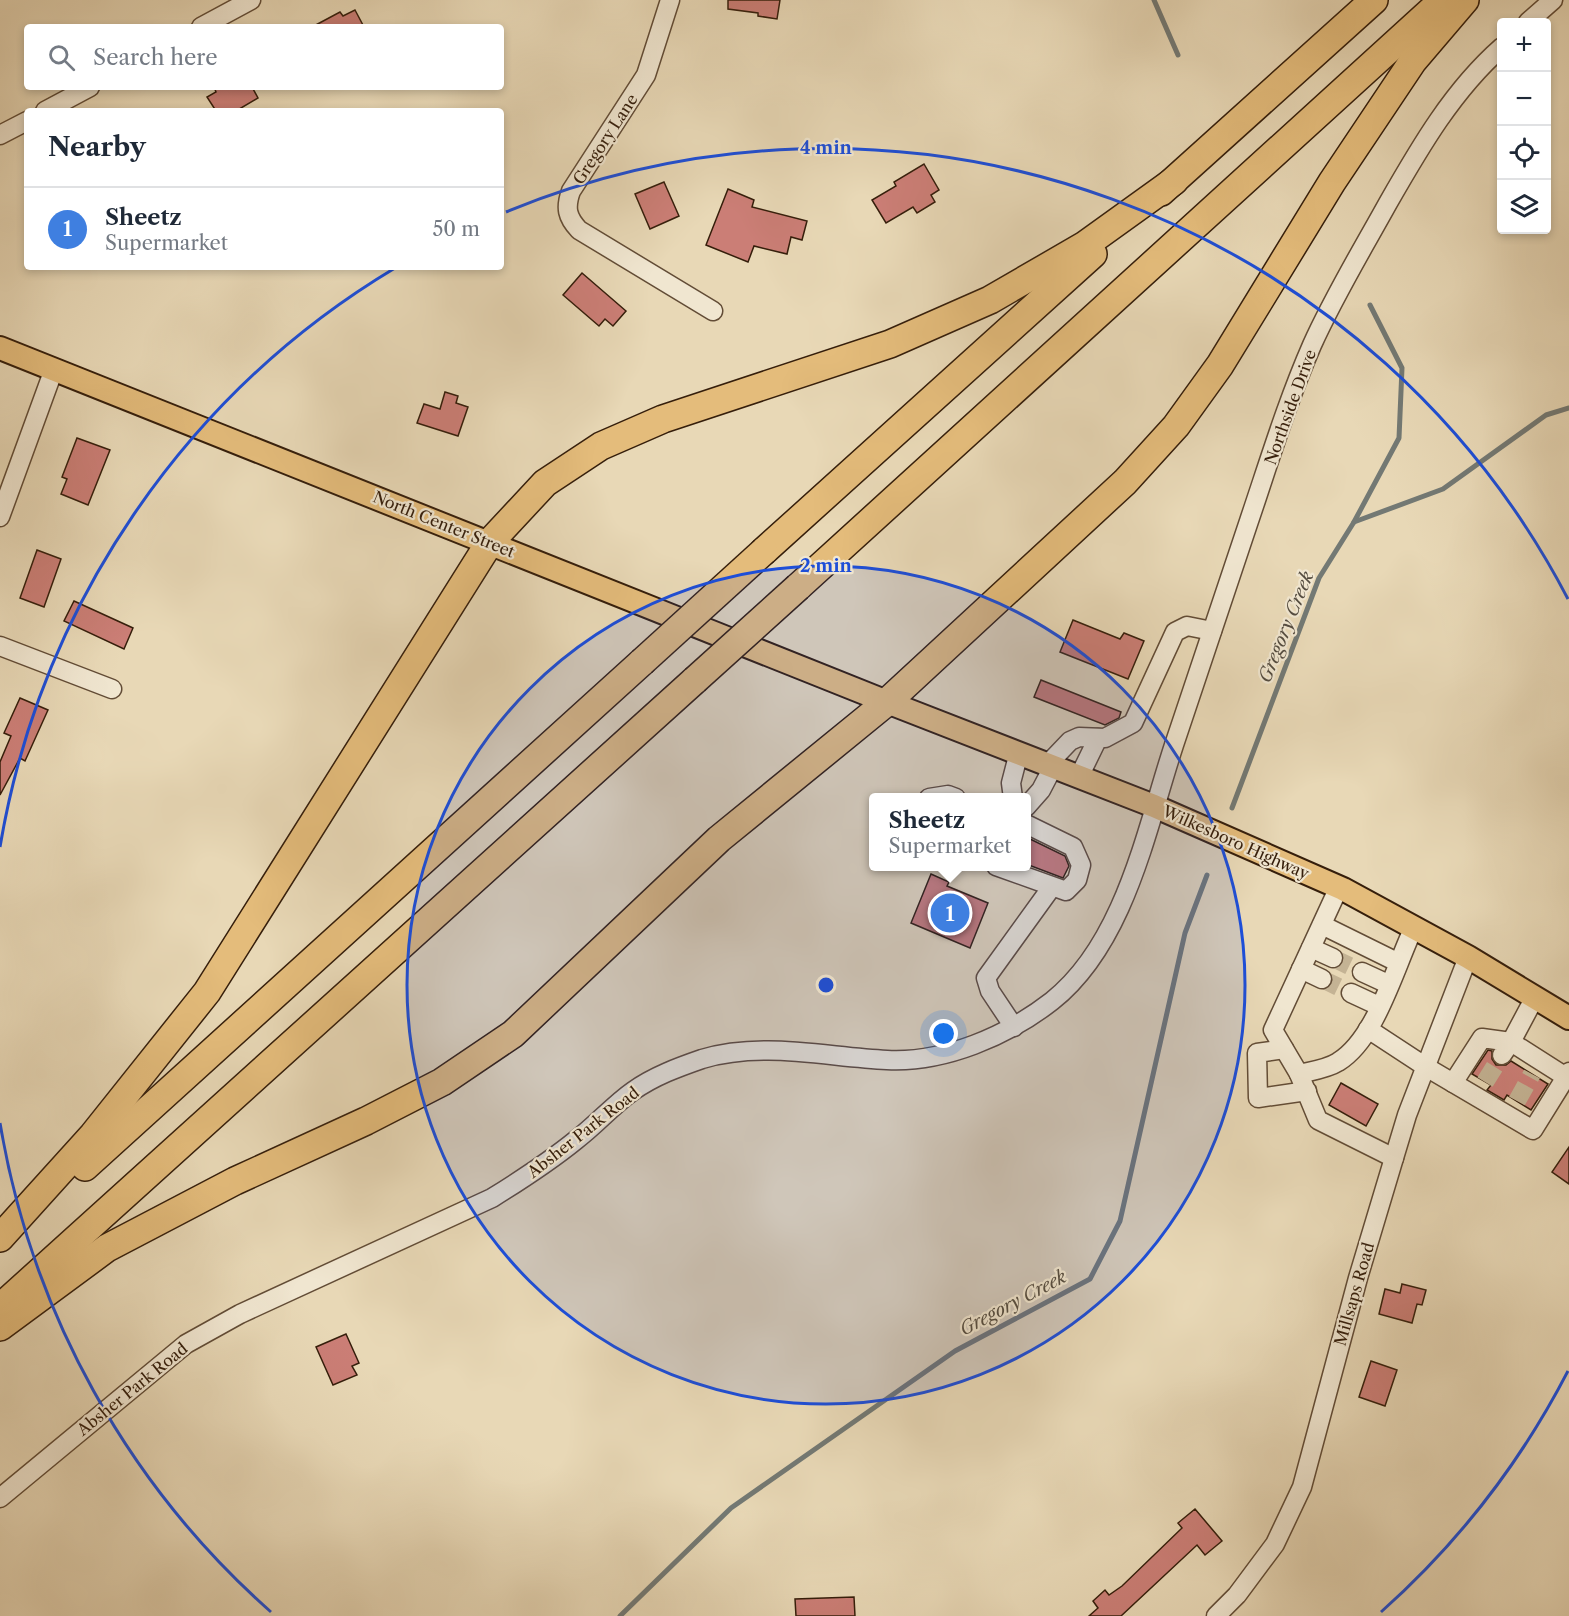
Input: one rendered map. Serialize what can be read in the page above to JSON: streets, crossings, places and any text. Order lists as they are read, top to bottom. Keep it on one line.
{"streets":{"main road":["North Center Street","Wilkesboro Highway"],"street":["Gregory Lane","Northside Drive","Absher Park Road","Millsaps Road"]},"crossings":[["Northside Drive","Wilkesboro Highway"],["Northside Drive","Absher Park Road"],["North Center Street","Wilkesboro Highway"],["Wilkesboro Highway","Absher Park Road"],["Wilkesboro Highway","Millsaps Road"]],"water":["Gregory Creek"],"page":{"map_buttons":["+","−"],"search":"Search here","heading":"Nearby","list":[{"mark":"1","name":"Sheetz","note":"Supermarket","value":"50 m"}],"popup":["Sheetz","Supermarket"],"pins":"1"},"rings":["4 min","2 min"]}
